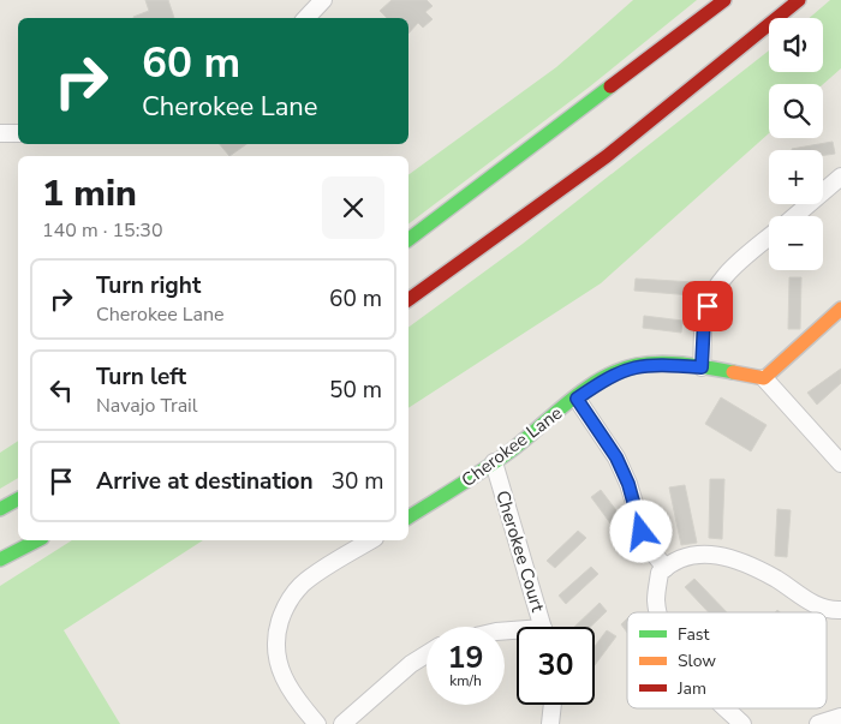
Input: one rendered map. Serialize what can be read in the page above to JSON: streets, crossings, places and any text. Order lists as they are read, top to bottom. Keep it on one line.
{"streets":{"main road":["Cherokee Lane"],"street":["Cherokee Court"]},"crossings":[["Cherokee Lane","Cherokee Court"]],"legend":["Fast","Slow","Jam"],"page":{"map_buttons":["+","−"],"turn":["60 m","Cherokee Lane"],"heading":["1 min","140 m · 15:30"],"list":[{"name":"Turn right","note":"Cherokee Lane","value":"60 m"},{"name":"Turn left","note":"Navajo Trail","value":"50 m"},{"name":"Arrive at destination","value":"30 m"}],"speed":"19 km/h","limit":"30"}}
